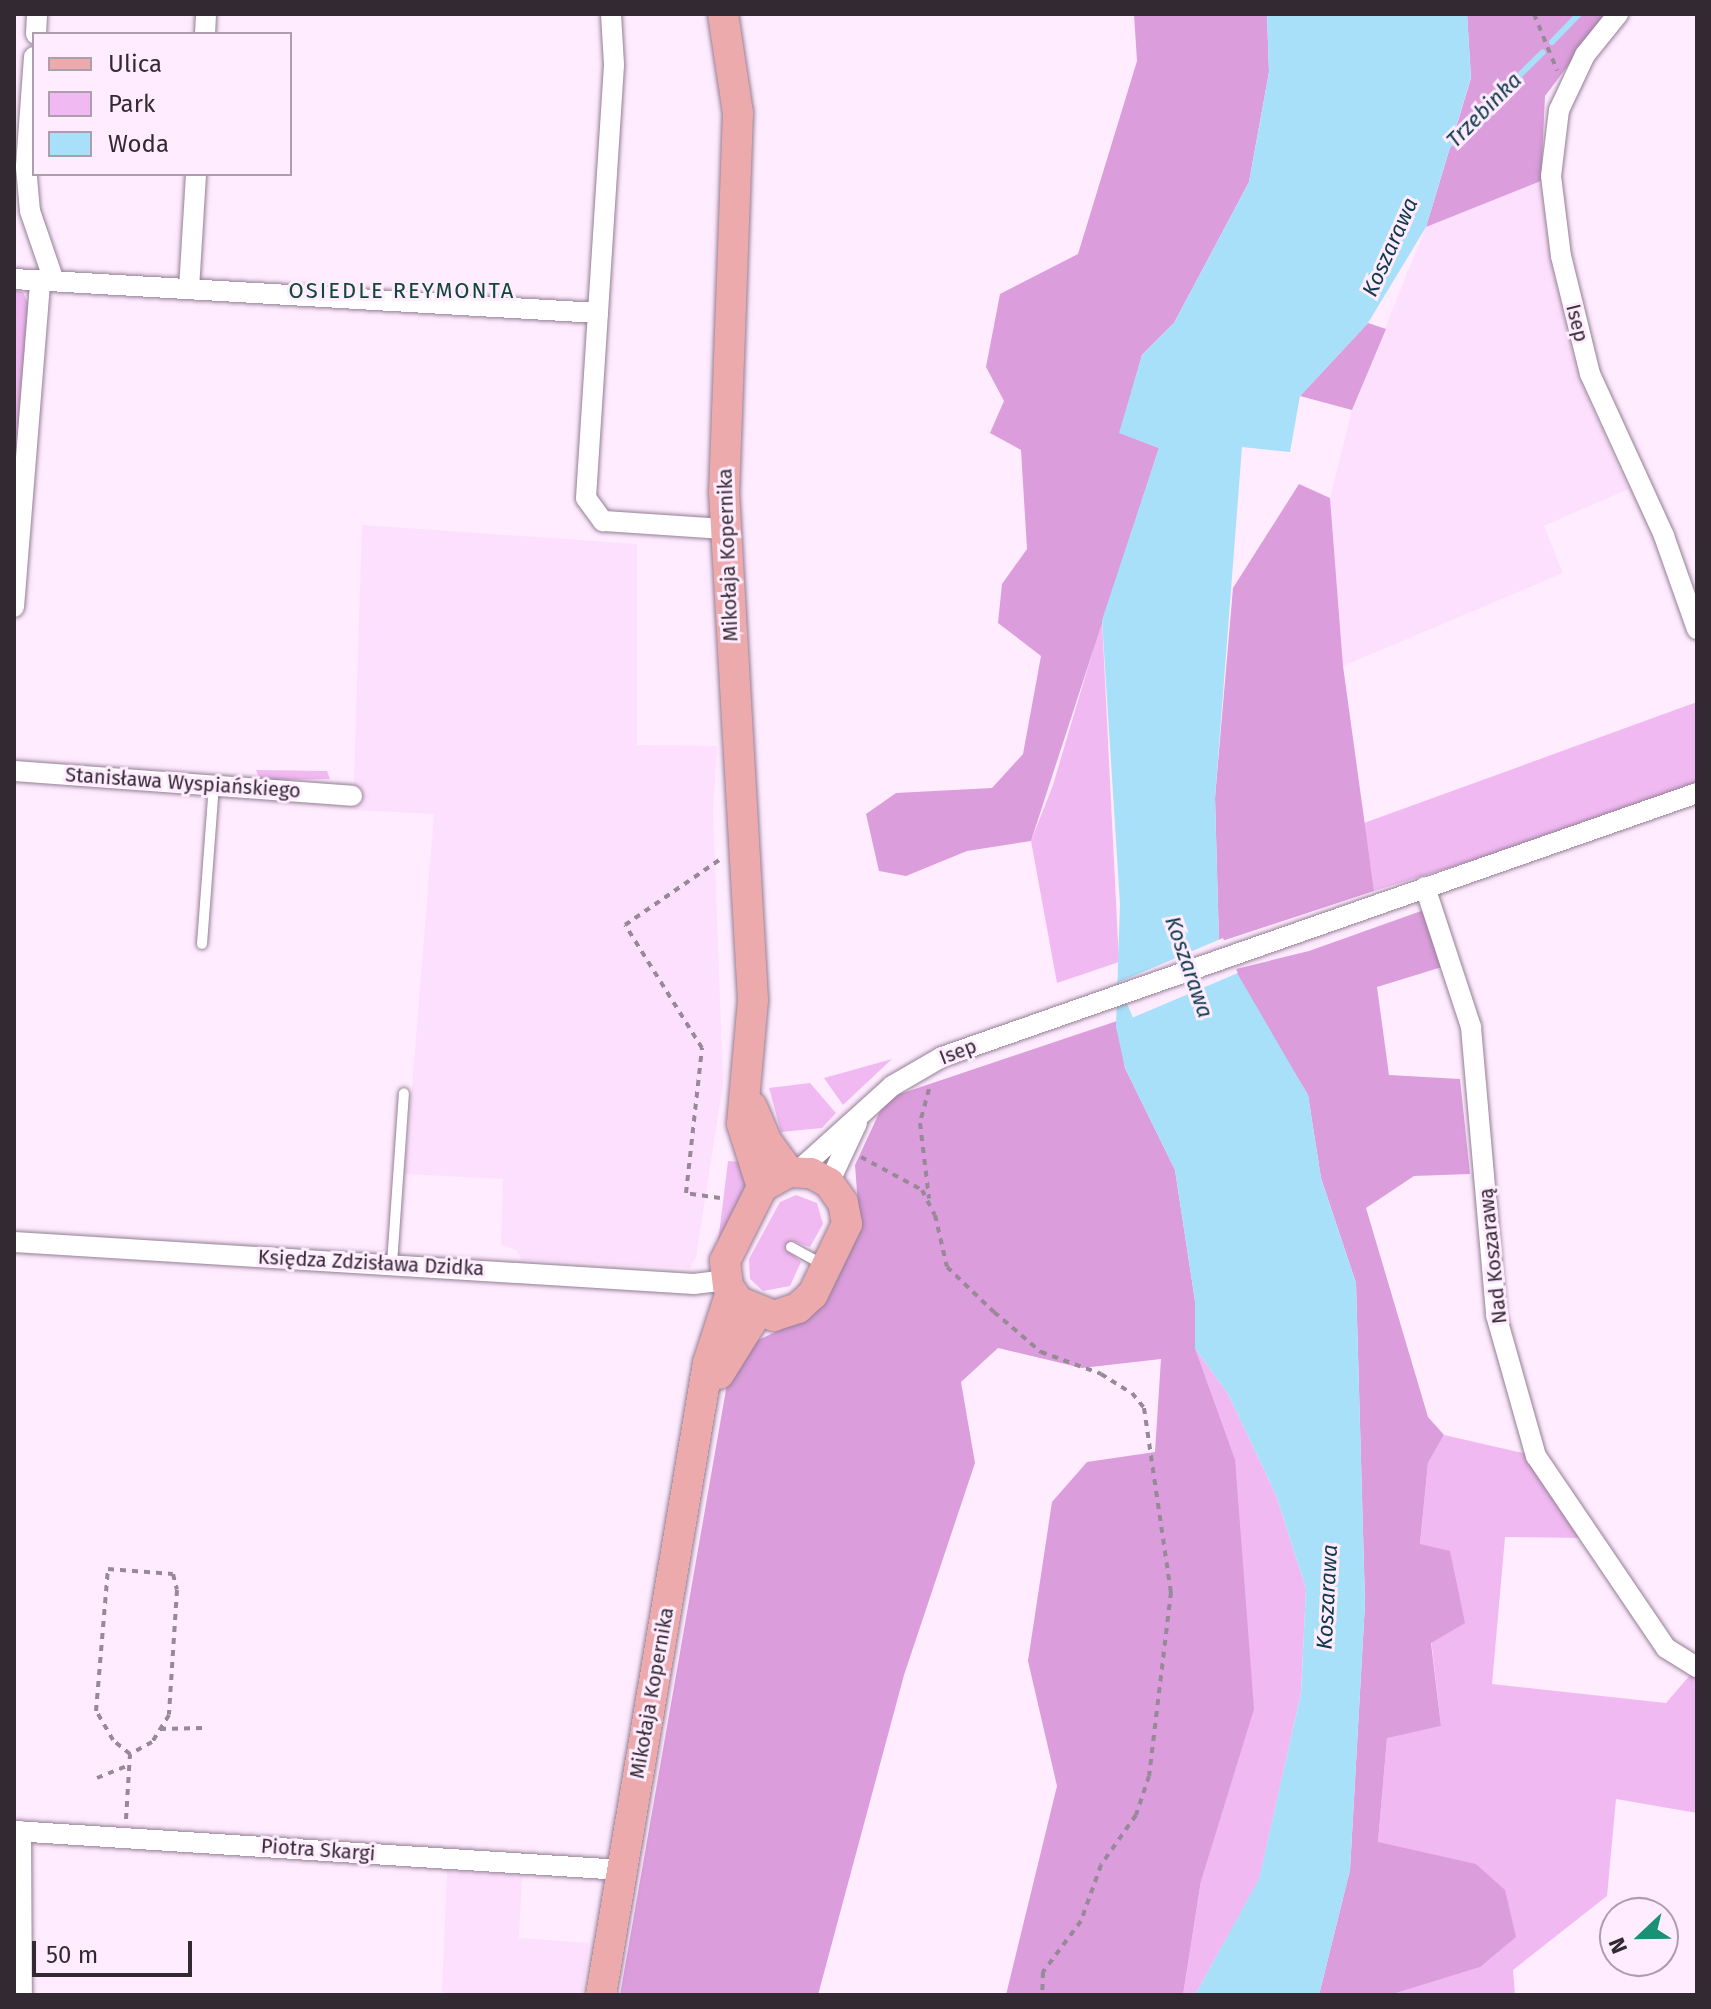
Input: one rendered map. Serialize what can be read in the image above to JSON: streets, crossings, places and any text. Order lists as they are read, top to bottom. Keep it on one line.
{"streets":{"main road":["Mikołaja Kopernika"],"street":["Isep","Stanisława Wyspiańskiego","Nad Koszarawą","Księdza Zdzisława Dzidka","Piotra Skargi"]},"crossings":[["Isep","Mikołaja Kopernika"],["Isep","Nad Koszarawą"],["Isep","Księdza Zdzisława Dzidka"],["Mikołaja Kopernika","Księdza Zdzisława Dzidka"],["Mikołaja Kopernika","Piotra Skargi"]],"districts":["OSIEDLE REYMONTA"],"water":["Trzebinka","Koszarawa"],"legend":["Ulica","Park","Woda"],"scale_bar":"50 m","north":"left"}
